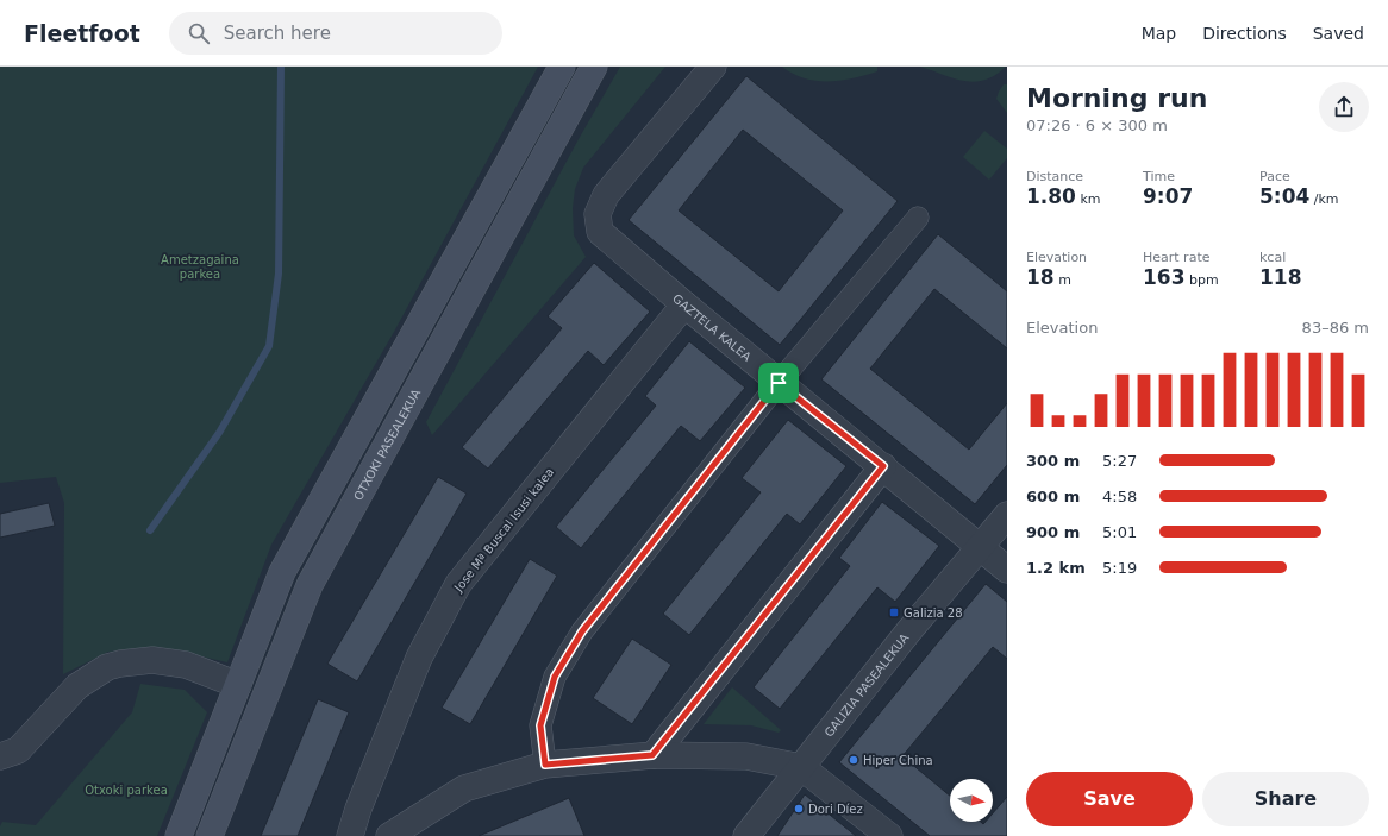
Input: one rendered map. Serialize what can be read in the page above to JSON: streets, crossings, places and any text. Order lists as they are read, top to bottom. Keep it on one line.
{"streets":{"main road":["OTXOKI PASEALEKUA"],"street":["GAZTELA KALEA","Jose Mª Buscal Isusi kalea","GALIZIA PASEALEKUA"]},"crossings":[["GAZTELA KALEA","Jose Mª Buscal Isusi kalea"],["GAZTELA KALEA","GALIZIA PASEALEKUA"]],"parks":["Ametzagaina parkea","Otxoki parkea"],"places":{"transit":["Galizia 28"],"other":["Hiper China","Dori Díez"]},"north":"right","page":{"header":"Fleetfoot","search":"Search here","nav":["Map","Directions","Saved"],"heading":["Morning run","07:26 · 6 × 300 m"],"stats":[["Distance","1.80 km"],["Time","9:07"],["Pace","5:04 /km"],["Elevation","18 m"],["Heart rate","163 bpm"],["kcal","118"]],"chart":["Elevation","83–86 m"],"list":[{"name":"300 m","note":"5:27"},{"name":"600 m","note":"4:58"},{"name":"900 m","note":"5:01"},{"name":"1.2 km","note":"5:19"}],"buttons":["Save","Share"]}}
